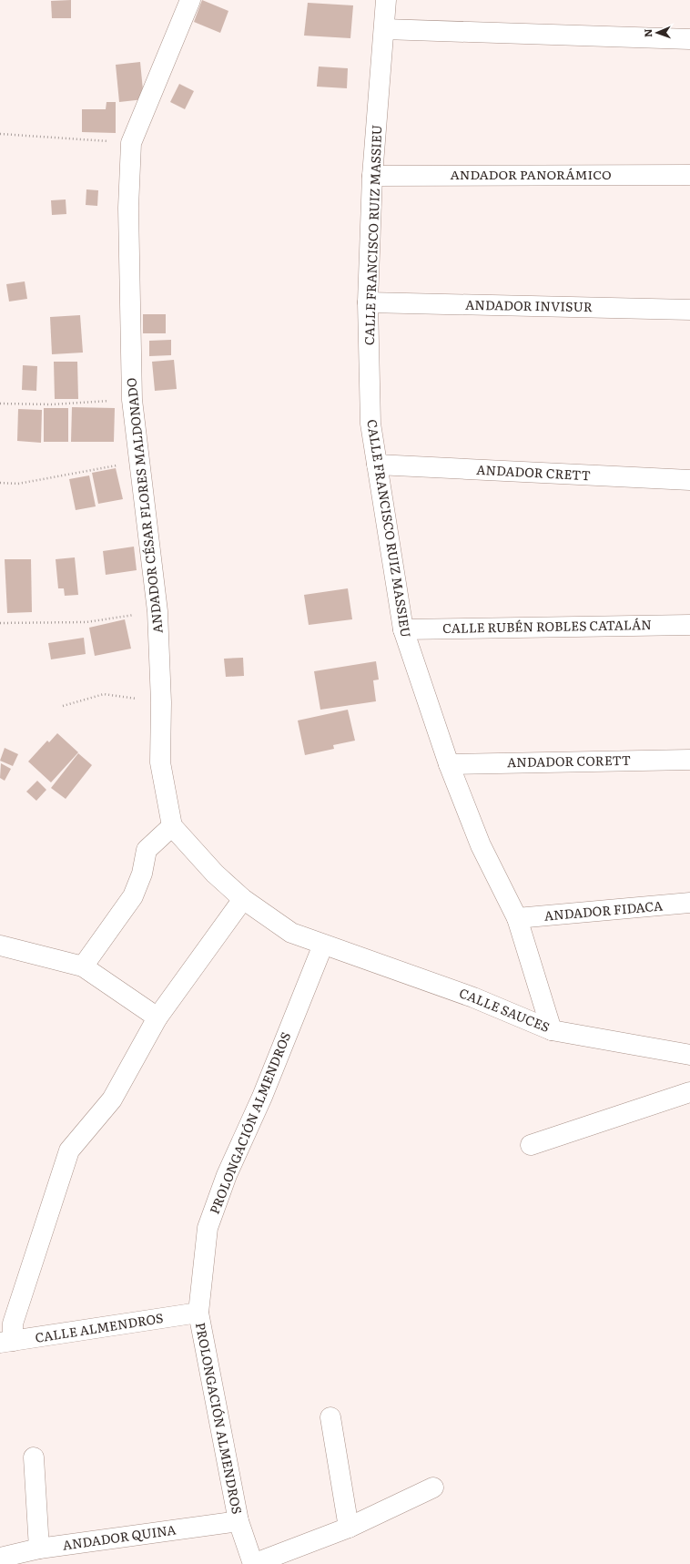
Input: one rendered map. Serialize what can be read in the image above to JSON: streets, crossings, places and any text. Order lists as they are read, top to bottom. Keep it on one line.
{"streets":{"street":["ANDADOR PANORÁMICO","CALLE FRANCISCO RUIZ MASSIEU","ANDADOR INVISUR","ANDADOR CRETT","ANDADOR CÉSAR FLORES MALDONADO","CALLE RUBÉN ROBLES CATALÁN","ANDADOR CORETT","ANDADOR FIDACA","CALLE SAUCES","PROLONGACIÓN ALMENDROS","CALLE ALMENDROS","ANDADOR QUINA"]},"crossings":[["ANDADOR PANORÁMICO","CALLE FRANCISCO RUIZ MASSIEU"],["CALLE FRANCISCO RUIZ MASSIEU","ANDADOR INVISUR"],["CALLE FRANCISCO RUIZ MASSIEU","ANDADOR CRETT"],["CALLE FRANCISCO RUIZ MASSIEU","CALLE RUBÉN ROBLES CATALÁN"],["CALLE FRANCISCO RUIZ MASSIEU","ANDADOR CORETT"],["CALLE FRANCISCO RUIZ MASSIEU","ANDADOR FIDACA"],["CALLE FRANCISCO RUIZ MASSIEU","CALLE SAUCES"],["CALLE SAUCES","PROLONGACIÓN ALMENDROS"],["PROLONGACIÓN ALMENDROS","CALLE ALMENDROS"],["PROLONGACIÓN ALMENDROS","ANDADOR QUINA"]],"north":"left"}
